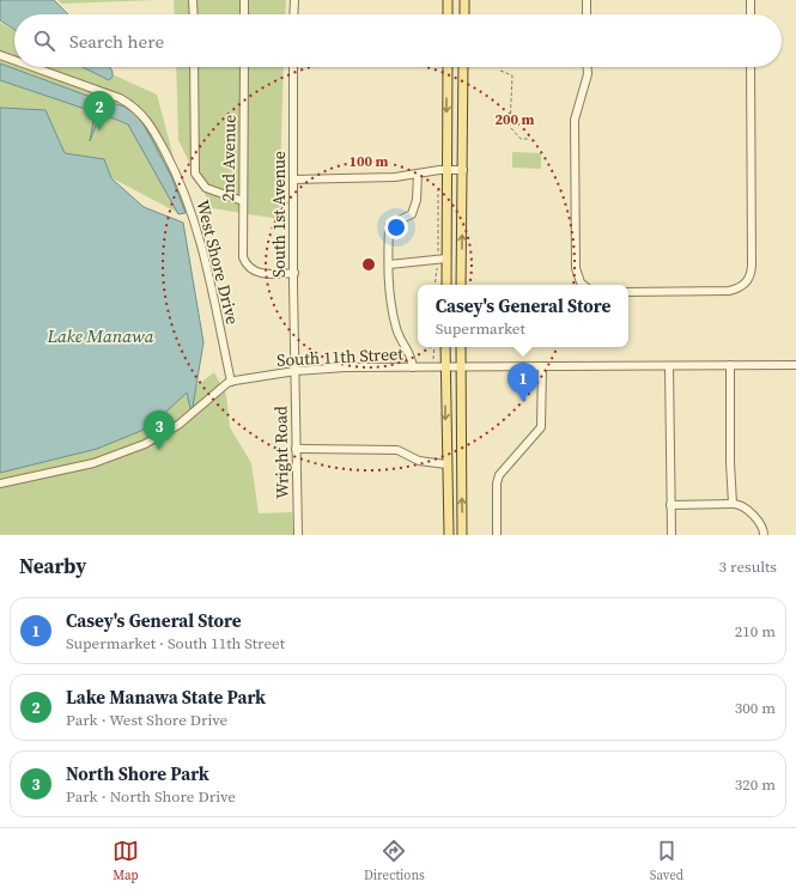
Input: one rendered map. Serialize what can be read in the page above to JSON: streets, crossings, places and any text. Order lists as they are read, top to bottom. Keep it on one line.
{"streets":{"street":["2nd Avenue","South 1st Avenue","West Shore Drive","South 11th Street","Wright Road"]},"crossings":[["2nd Avenue","South 1st Avenue"],["South 1st Avenue","South 11th Street"],["South 1st Avenue","Wright Road"],["West Shore Drive","South 11th Street"],["South 11th Street","Wright Road"]],"water":["Lake Manawa"],"page":{"search":"Search here","pins":["2","1","3"],"popup":["Casey's General Store","Supermarket"],"heading":["Nearby","3 results"],"list":[{"mark":"1","name":"Casey's General Store","note":"Supermarket · South 11th Street","value":"210 m"},{"mark":"2","name":"Lake Manawa State Park","note":"Park · West Shore Drive","value":"300 m"},{"mark":"3","name":"North Shore Park","note":"Park · North Shore Drive","value":"320 m"}],"nav":["Map","Directions","Saved"]},"rings":["200 m","100 m"]}
